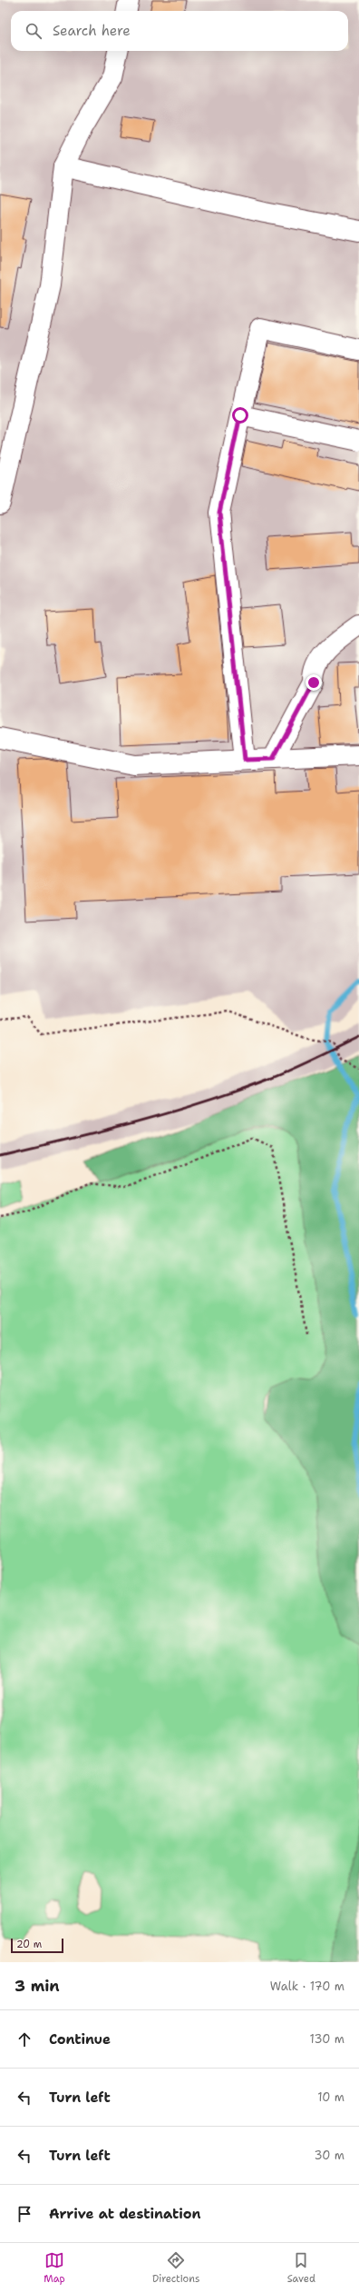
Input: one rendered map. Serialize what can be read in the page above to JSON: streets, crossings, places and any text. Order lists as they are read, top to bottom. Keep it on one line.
{"scale_bar":"20 m","page":{"search":"Search here","scale":"20 m","heading":["3 min","Walk · 170 m"],"list":[["Continue","130 m"],["Turn left","10 m"],["Turn left","30 m"],"Arrive at destination"],"nav":["Map","Directions","Saved"]}}
